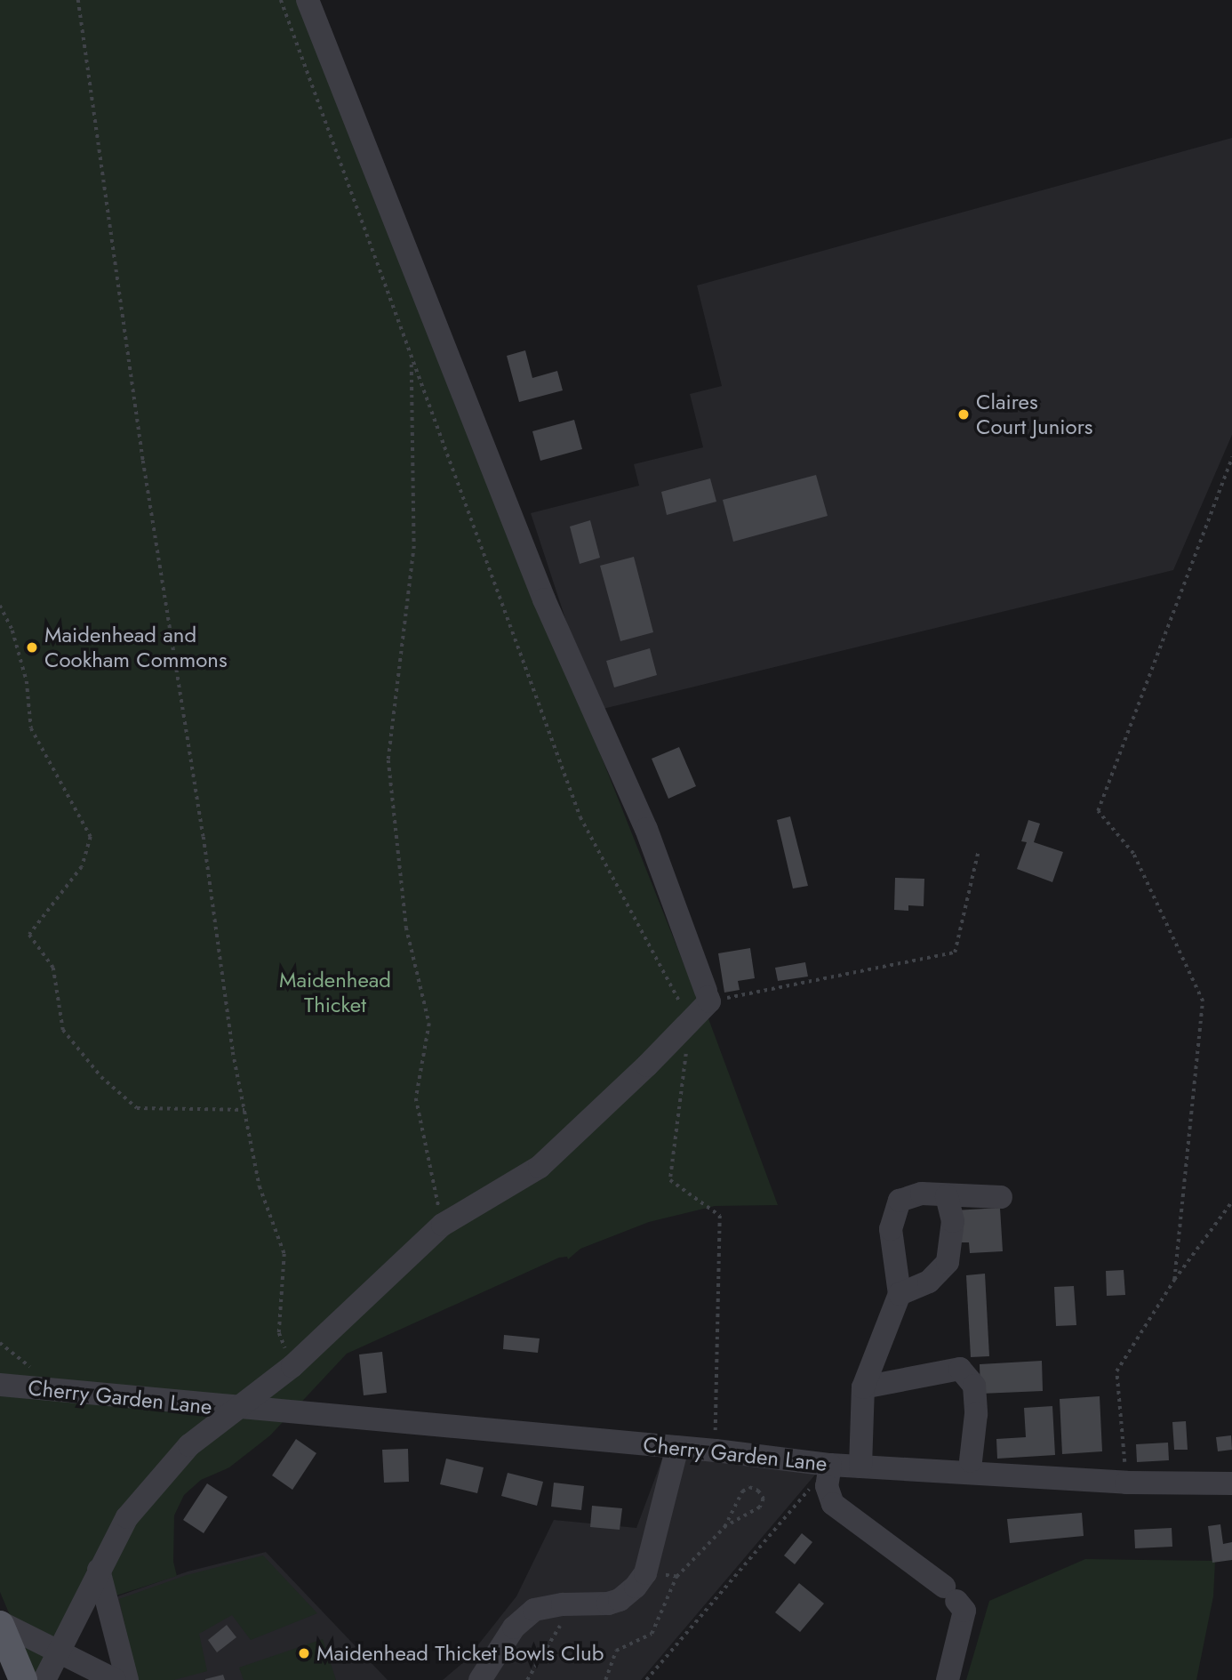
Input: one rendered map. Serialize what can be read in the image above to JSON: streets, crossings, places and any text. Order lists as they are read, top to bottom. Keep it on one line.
{"streets":{"street":["Cherry Garden Lane"]},"parks":["Maidenhead Thicket"],"places":["Claires Court Juniors","Maidenhead and Cookham Commons","Maidenhead Thicket Bowls Club"]}
